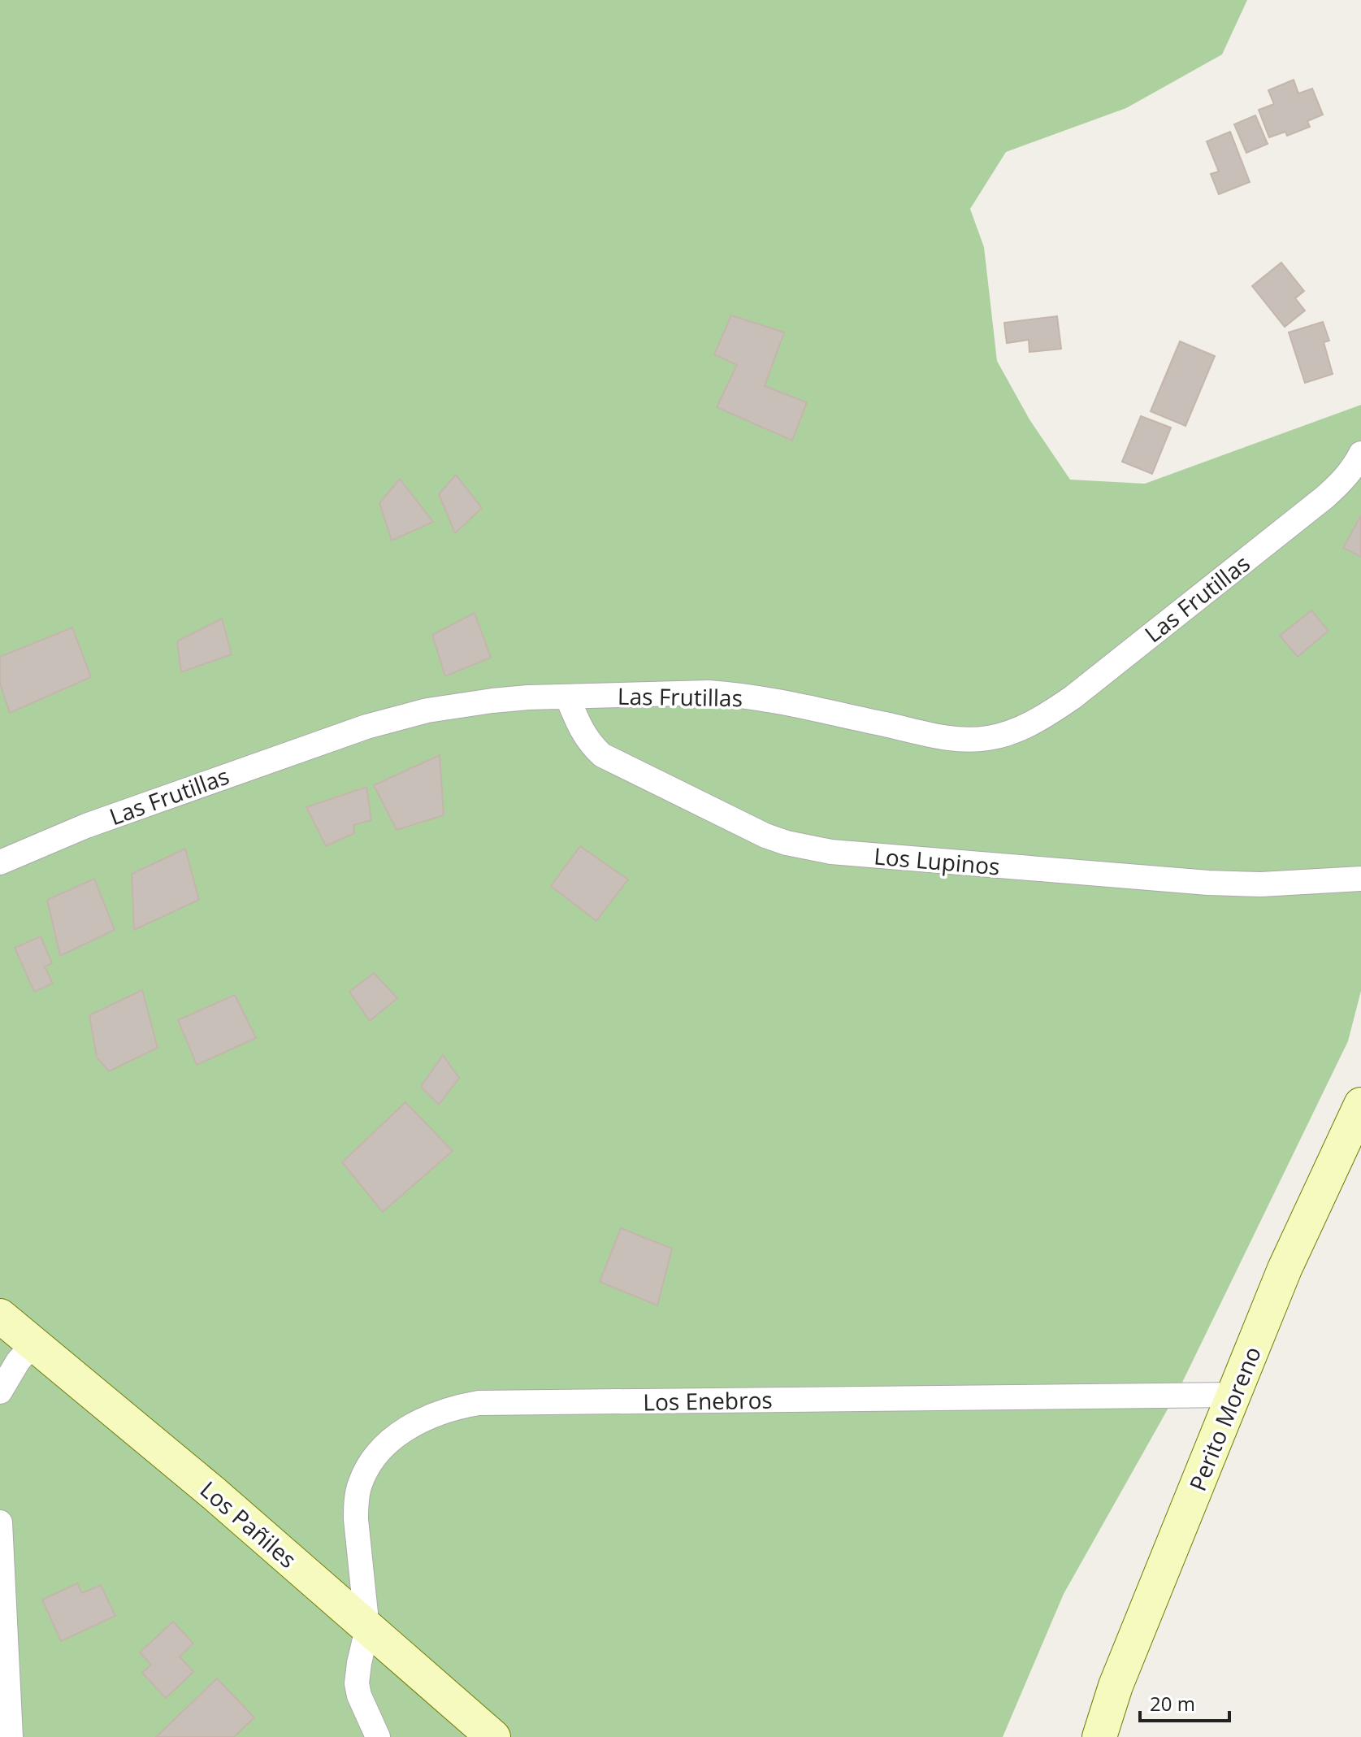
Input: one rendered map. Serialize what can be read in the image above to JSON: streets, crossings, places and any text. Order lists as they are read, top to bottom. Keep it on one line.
{"streets":{"main road":["Perito Moreno","Los Pañiles"],"street":["Las Frutillas","Los Lupinos","Los Enebros"]},"crossings":[["Las Frutillas","Los Lupinos"],["Los Enebros","Perito Moreno"],["Los Enebros","Los Pañiles"]],"scale_bar":"20 m"}
